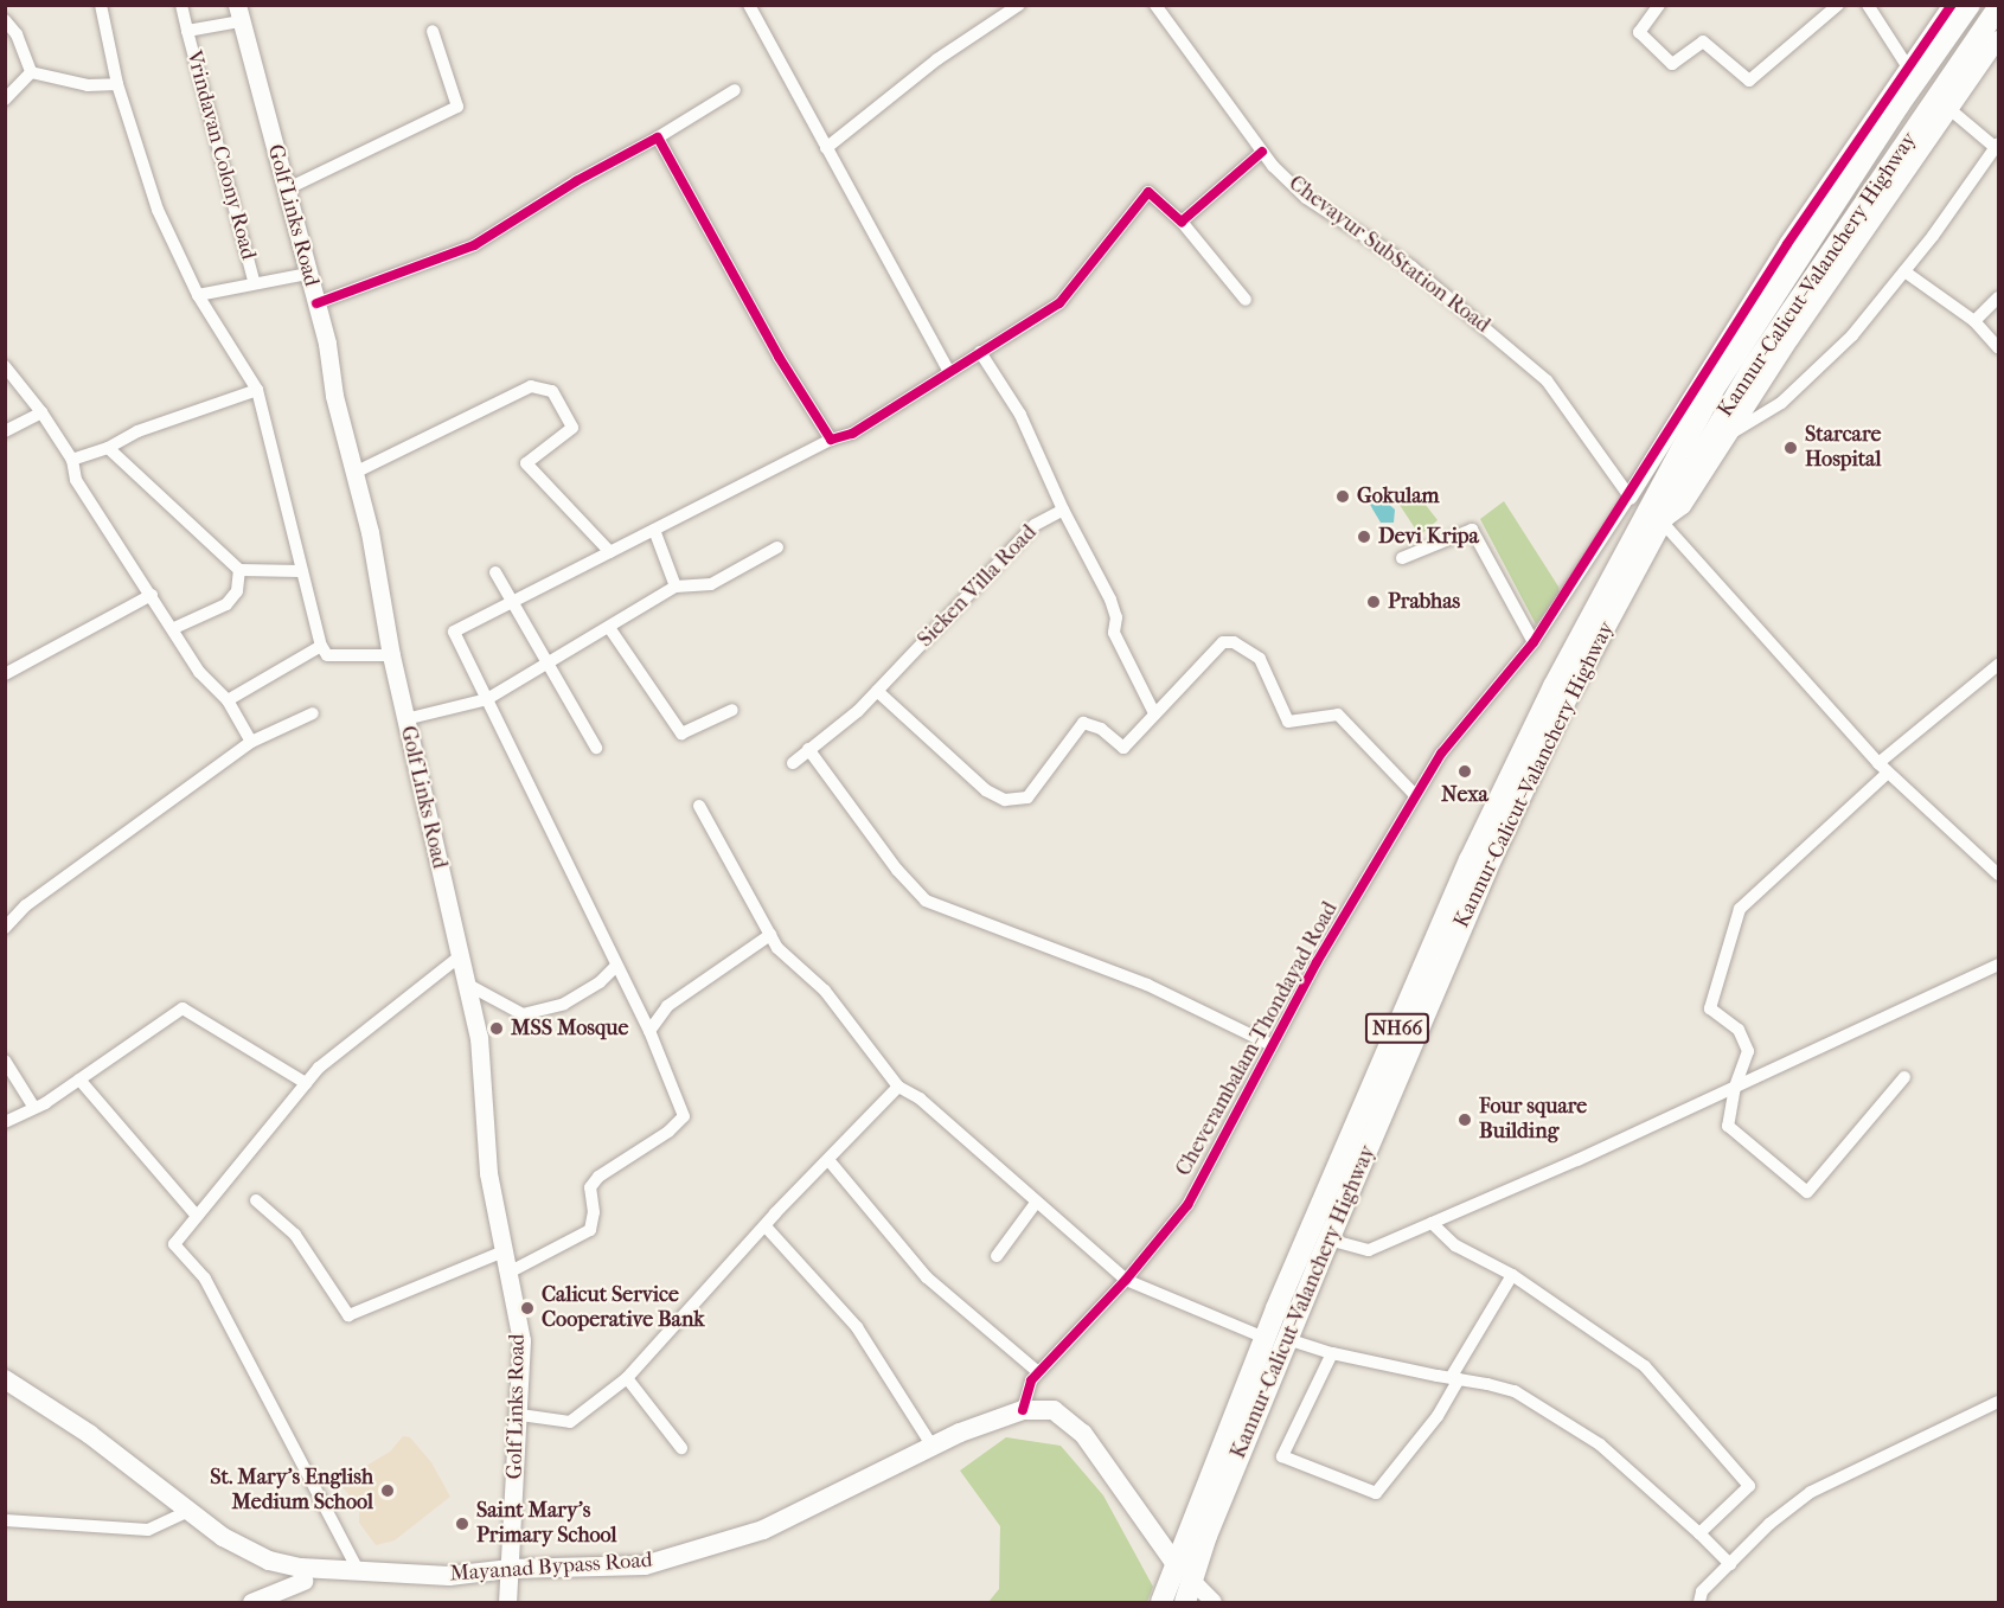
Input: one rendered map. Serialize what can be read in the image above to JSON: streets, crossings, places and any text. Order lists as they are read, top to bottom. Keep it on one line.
{"streets":{"highway":["Kannur-Calicut-Valanchery Highway","NH66"],"main road":["Golf Links Road","Mayanad Bypass Road"],"street":["Vrindavan Colony Road","Chevayur SubStation Road","Sieken Villa Road","Cheverambalam-Thondayad Road"]},"crossings":[["Vrindavan Colony Road","Golf Links Road"],["Golf Links Road","Mayanad Bypass Road"],["Chevayur SubStation Road","Cheverambalam-Thondayad Road"],["Kannur-Calicut-Valanchery Highway","Mayanad Bypass Road"],["Cheverambalam-Thondayad Road","Mayanad Bypass Road"]],"places":["Starcare Hospital","Gokulam","Devi Kripa","Prabhas","Nexa","MSS Mosque","Four square Building","Calicut Service Cooperative Bank","St. Mary's English Medium School","Saint Mary's Primary School"]}
